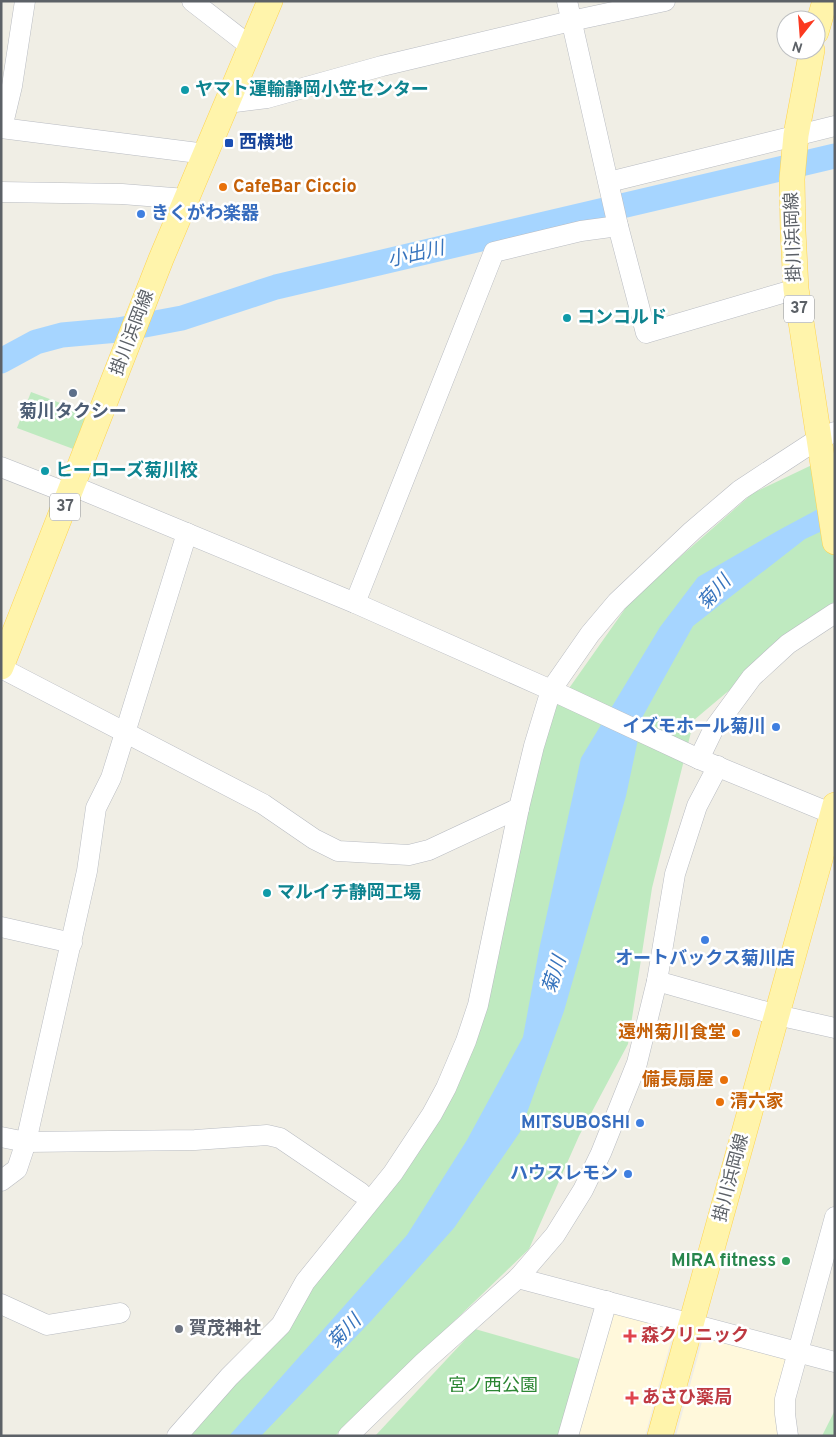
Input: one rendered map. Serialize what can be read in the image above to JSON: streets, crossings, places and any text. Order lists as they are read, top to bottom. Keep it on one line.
{"streets":{"main road":["掛川浜岡線","37"]},"water":["小出川","菊川"],"parks":["宮ノ西公園"],"places":{"other":["ヤマト運輸静岡小笠センター","CafeBar Ciccio","きくがわ楽器","コンコルド","菊川タクシー","ヒーローズ菊川校","イズモホール菊川","マルイチ静岡工場","オートバックス菊川店","遠州菊川食堂","備長扇屋","清六家","MITSUBOSHI","ハウスレモン","MIRA fitness","賀茂神社"],"transit":["西横地"],"health":["森クリニック","あさひ薬局"]},"north":"bottom"}
